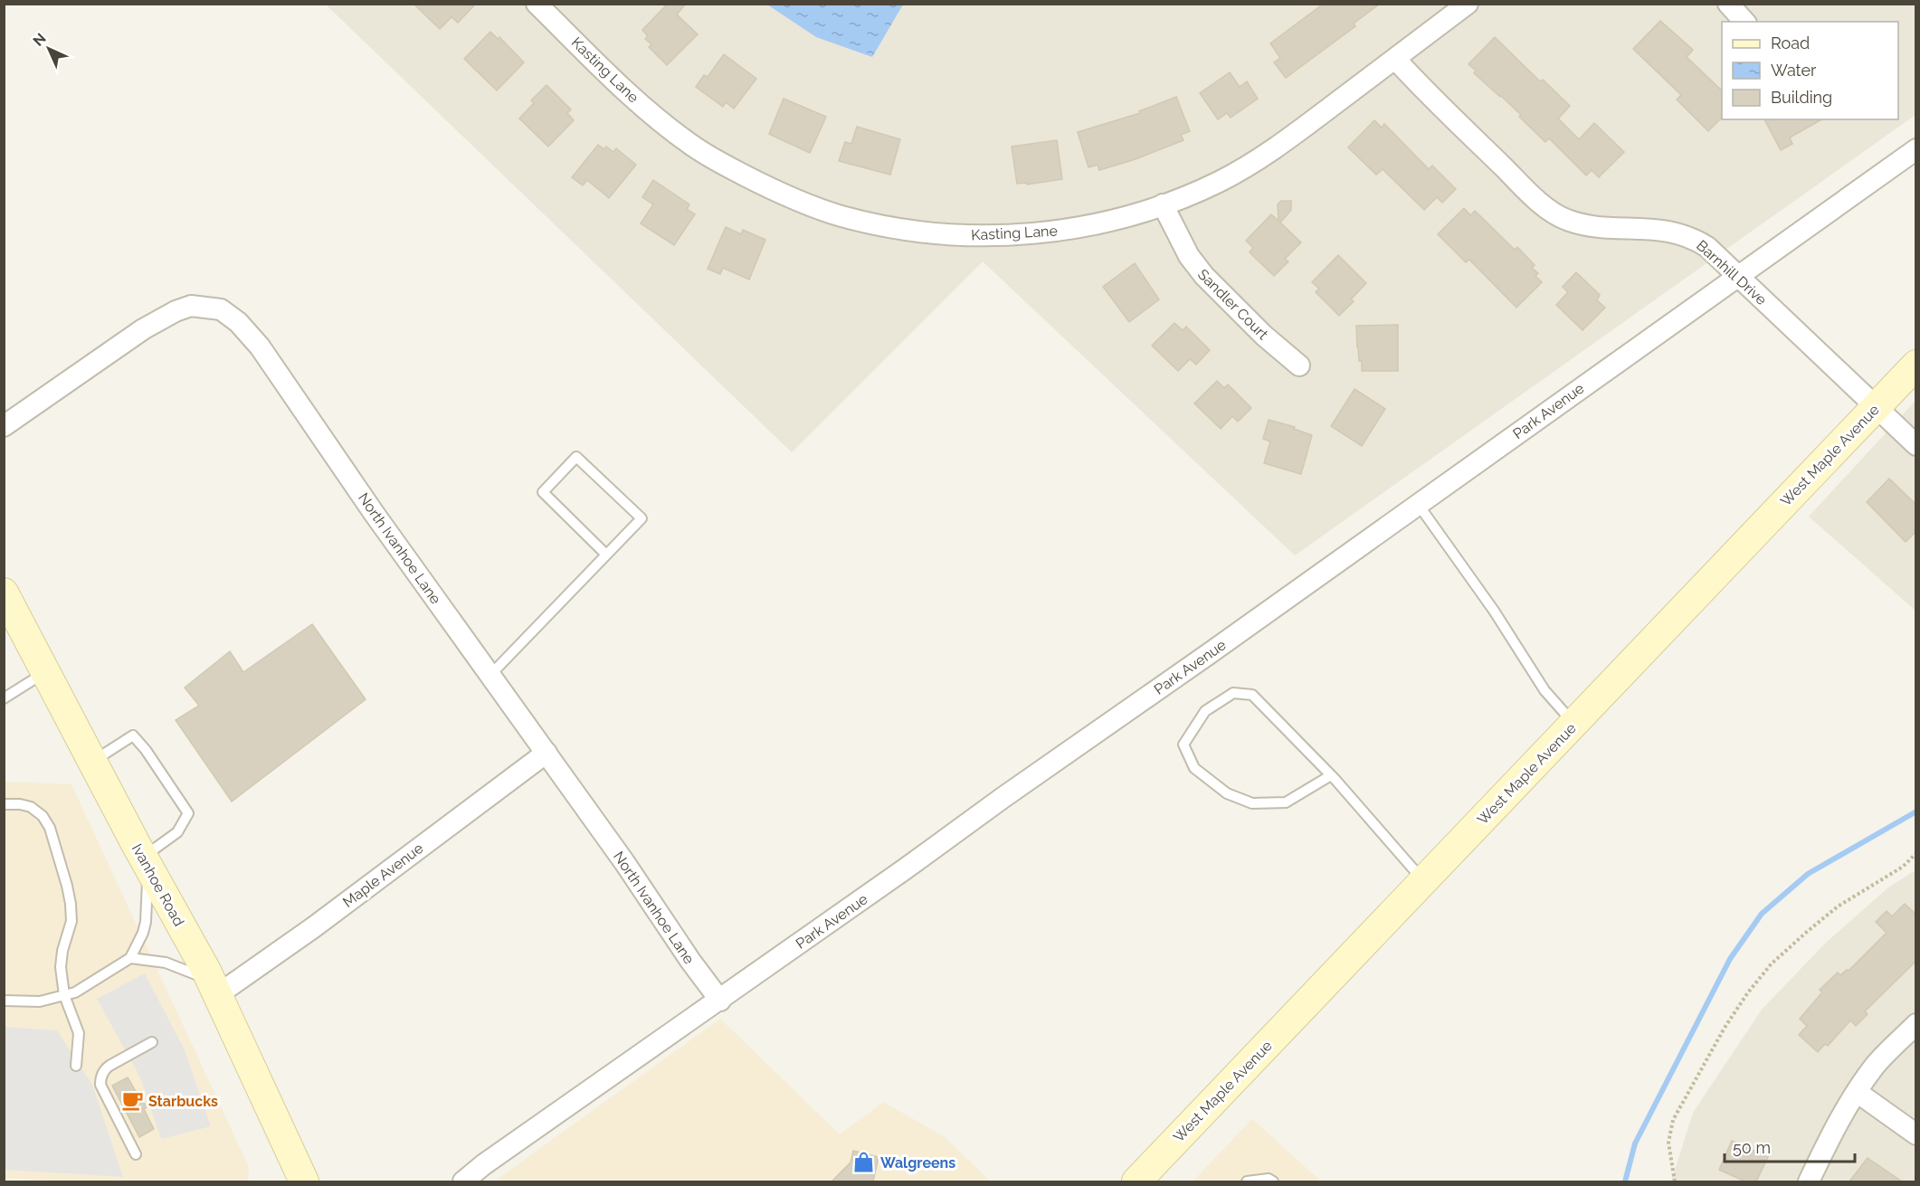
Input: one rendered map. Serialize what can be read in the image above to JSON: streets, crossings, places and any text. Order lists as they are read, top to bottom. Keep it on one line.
{"streets":{"main road":["West Maple Avenue","Ivanhoe Road"],"street":["Kasting Lane","Barnhill Drive","Sandler Court","Park Avenue","North Ivanhoe Lane","Maple Avenue"]},"crossings":[["Kasting Lane","Barnhill Drive"],["Kasting Lane","Sandler Court"],["Barnhill Drive","Park Avenue"],["Barnhill Drive","West Maple Avenue"],["Park Avenue","North Ivanhoe Lane"],["North Ivanhoe Lane","Maple Avenue"],["Maple Avenue","Ivanhoe Road"]],"places":{"cafe":["Starbucks"],"shop":["Walgreens"]},"legend":["Road","Water","Building"],"scale_bar":"50 m","north":"top left"}
